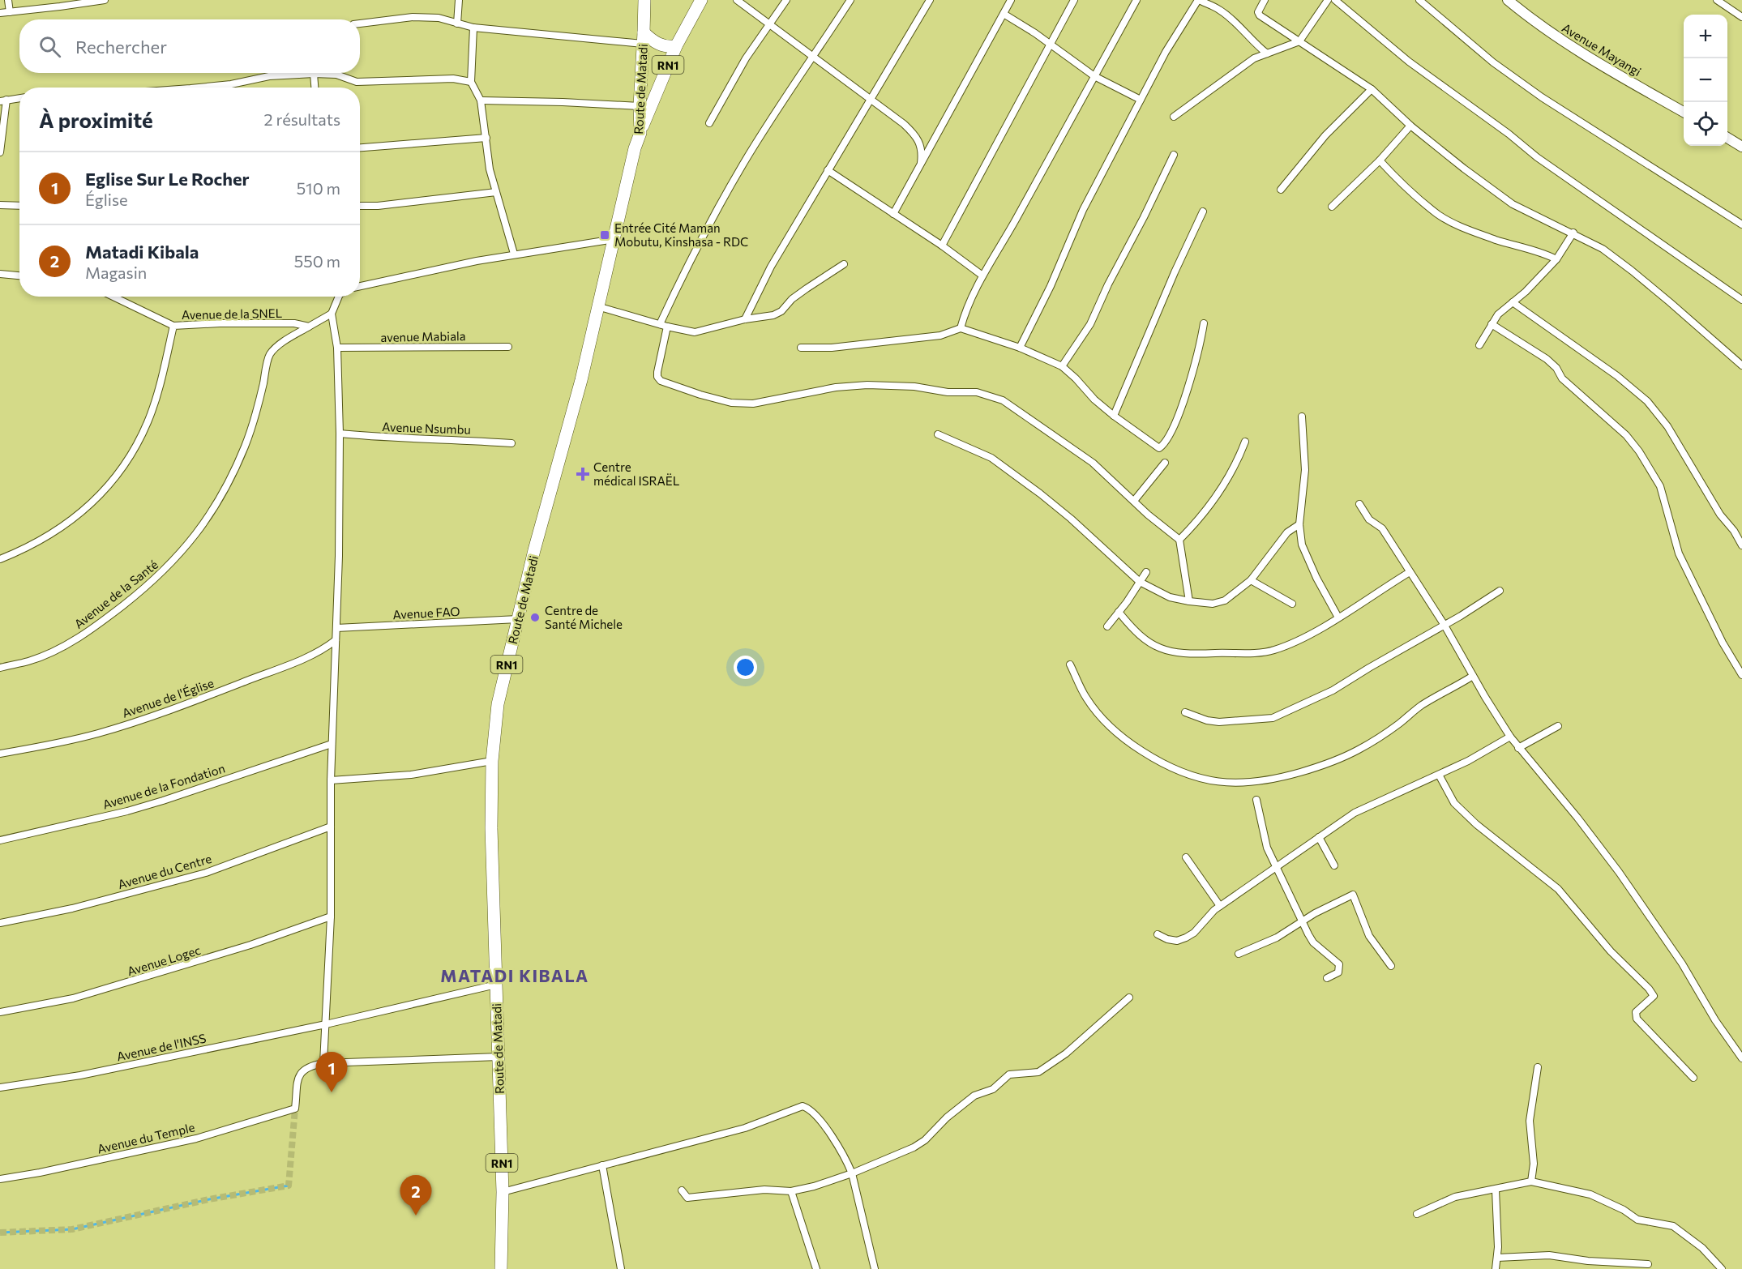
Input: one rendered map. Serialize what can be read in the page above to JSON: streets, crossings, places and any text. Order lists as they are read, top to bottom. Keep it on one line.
{"streets":{"highway":["RN1","Route de Matadi"],"street":["Avenue Mayangi","Avenue de la SNEL","avenue Mabiala","Avenue Nsumbu","Avenue de la Santé","Avenue FAO","Avenue de l'Église","Avenue de la Fondation","Avenue du Centre","Avenue Logec","Avenue de l'INSS","Avenue du Temple"]},"crossings":[["RN1","Route de Matadi"],["Route de Matadi","Avenue FAO"],["Route de Matadi","Avenue de l'INSS"],["Avenue de la SNEL","Avenue de la Santé"]],"districts":["MATADI KIBALA"],"places":{"transit":["Entrée Cité Maman Mobutu, Kinshasa - RDC"],"health":["Centre médical ISRAËL"],"other":["Centre de Santé Michele"]},"page":{"map_buttons":["+","−"],"search":"Rechercher","heading":["À proximité","2 résultats"],"list":[{"mark":"1","name":"Eglise Sur Le Rocher","note":"Église","value":"510 m"},{"mark":"2","name":"Matadi Kibala","note":"Magasin","value":"550 m"}],"pins":["1","2"]}}
